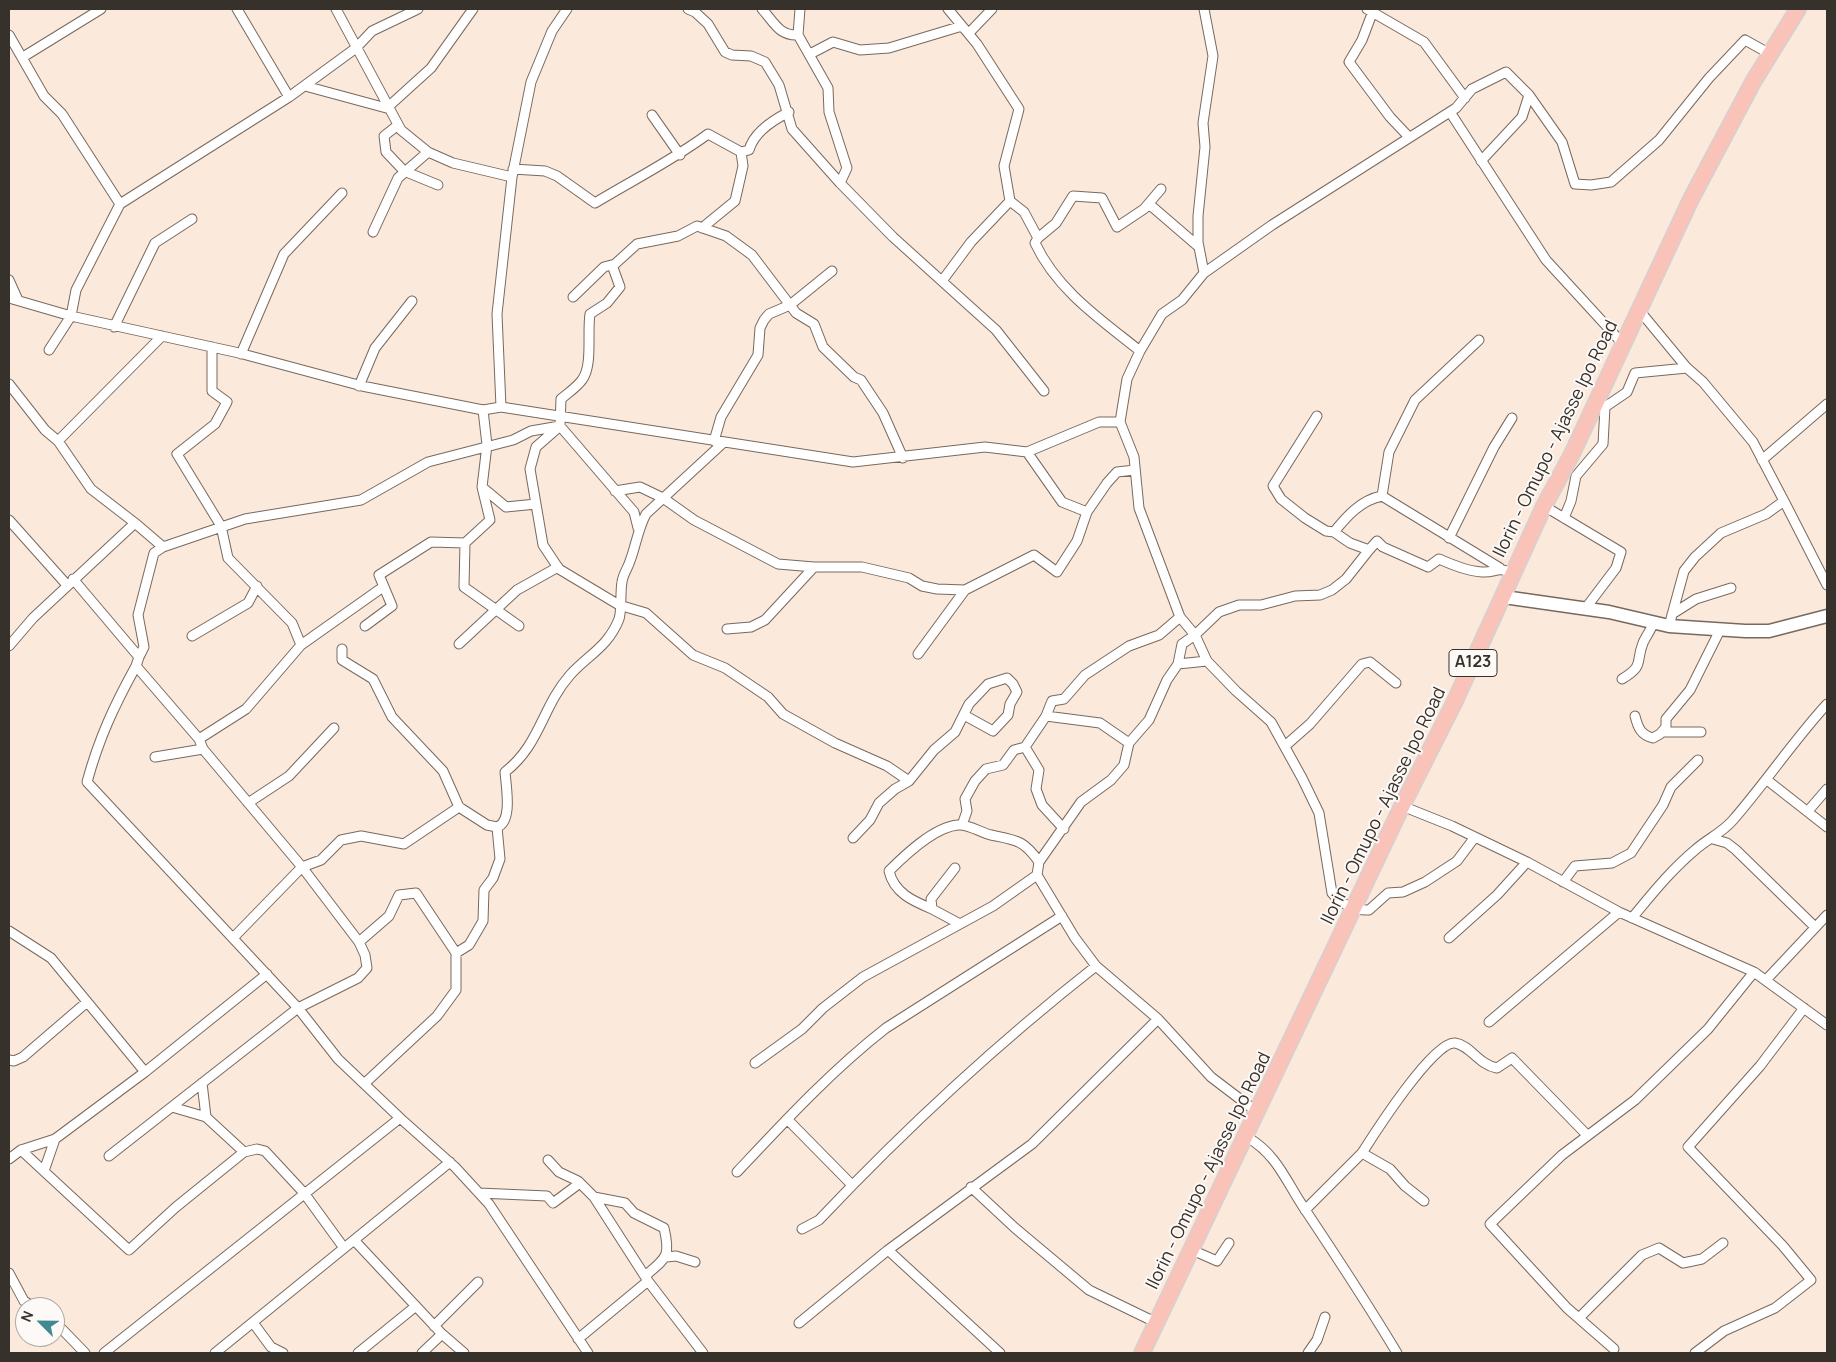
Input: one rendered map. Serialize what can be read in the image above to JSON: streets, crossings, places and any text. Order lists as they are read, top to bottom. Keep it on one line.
{"streets":{"highway":["Ilorin - Omupo - Ajasse Ipo Road","A123"]},"north":"top left"}
